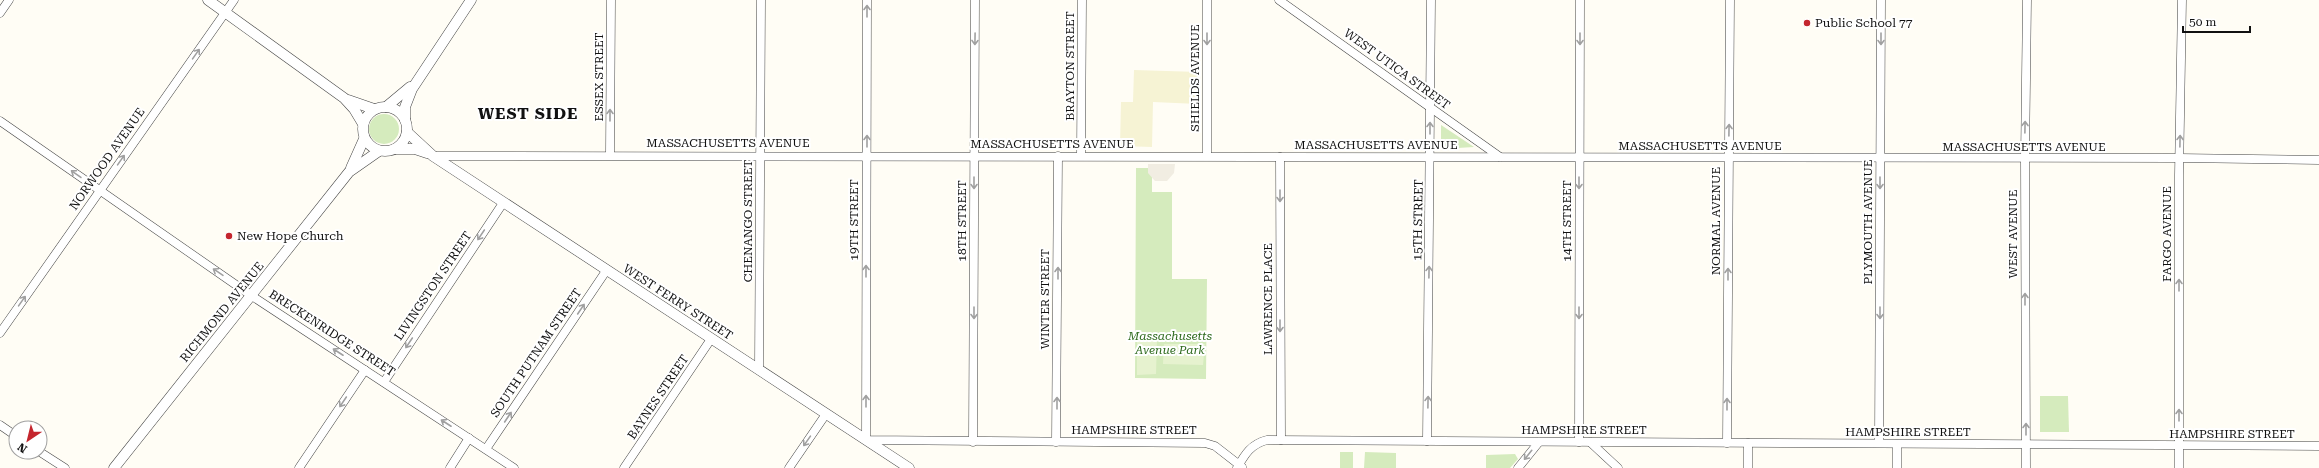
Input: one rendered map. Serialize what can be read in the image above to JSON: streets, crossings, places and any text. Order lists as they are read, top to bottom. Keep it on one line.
{"streets":{"street":["BRAYTON STREET","WEST UTICA STREET","ESSEX STREET","SHIELDS AVENUE","MASSACHUSETTS AVENUE","NORWOOD AVENUE","19TH STREET","15TH STREET","CHENANGO STREET","18TH STREET","14TH STREET","NORMAL AVENUE","PLYMOUTH AVENUE","WEST AVENUE","FARGO AVENUE","LIVINGSTON STREET","WINTER STREET","LAWRENCE PLACE","WEST FERRY STREET","RICHMOND AVENUE","BRECKENRIDGE STREET","SOUTH PUTNAM STREET","BAYNES STREET","HAMPSHIRE STREET"]},"crossings":[["BRAYTON STREET","MASSACHUSETTS AVENUE"],["WEST UTICA STREET","MASSACHUSETTS AVENUE"],["WEST UTICA STREET","15TH STREET"],["ESSEX STREET","MASSACHUSETTS AVENUE"],["SHIELDS AVENUE","MASSACHUSETTS AVENUE"],["MASSACHUSETTS AVENUE","19TH STREET"],["MASSACHUSETTS AVENUE","15TH STREET"],["MASSACHUSETTS AVENUE","CHENANGO STREET"],["MASSACHUSETTS AVENUE","18TH STREET"],["MASSACHUSETTS AVENUE","14TH STREET"],["MASSACHUSETTS AVENUE","NORMAL AVENUE"],["MASSACHUSETTS AVENUE","PLYMOUTH AVENUE"],["MASSACHUSETTS AVENUE","WEST AVENUE"],["MASSACHUSETTS AVENUE","FARGO AVENUE"],["MASSACHUSETTS AVENUE","WINTER STREET"],["MASSACHUSETTS AVENUE","LAWRENCE PLACE"],["MASSACHUSETTS AVENUE","WEST FERRY STREET"],["NORWOOD AVENUE","BRECKENRIDGE STREET"],["19TH STREET","WEST FERRY STREET"],["19TH STREET","HAMPSHIRE STREET"],["15TH STREET","HAMPSHIRE STREET"],["CHENANGO STREET","WEST FERRY STREET"],["18TH STREET","HAMPSHIRE STREET"],["14TH STREET","HAMPSHIRE STREET"],["NORMAL AVENUE","HAMPSHIRE STREET"],["PLYMOUTH AVENUE","HAMPSHIRE STREET"],["WEST AVENUE","HAMPSHIRE STREET"],["FARGO AVENUE","HAMPSHIRE STREET"],["LIVINGSTON STREET","WEST FERRY STREET"],["LIVINGSTON STREET","BRECKENRIDGE STREET"],["WINTER STREET","HAMPSHIRE STREET"],["LAWRENCE PLACE","HAMPSHIRE STREET"],["WEST FERRY STREET","RICHMOND AVENUE"],["WEST FERRY STREET","SOUTH PUTNAM STREET"],["WEST FERRY STREET","BAYNES STREET"],["WEST FERRY STREET","HAMPSHIRE STREET"],["RICHMOND AVENUE","BRECKENRIDGE STREET"],["BRECKENRIDGE STREET","SOUTH PUTNAM STREET"]],"one_way":["ESSEX STREET","SHIELDS AVENUE","NORWOOD AVENUE","19TH STREET","15TH STREET","18TH STREET","14TH STREET","NORMAL AVENUE","PLYMOUTH AVENUE","WEST AVENUE","FARGO AVENUE","LIVINGSTON STREET","WINTER STREET","LAWRENCE PLACE","BRECKENRIDGE STREET","SOUTH PUTNAM STREET"],"districts":["WEST SIDE"],"parks":["Massachusetts Avenue Park"],"places":["Public School 77","New Hope Church"],"scale_bar":"50 m","north":"bottom left"}
